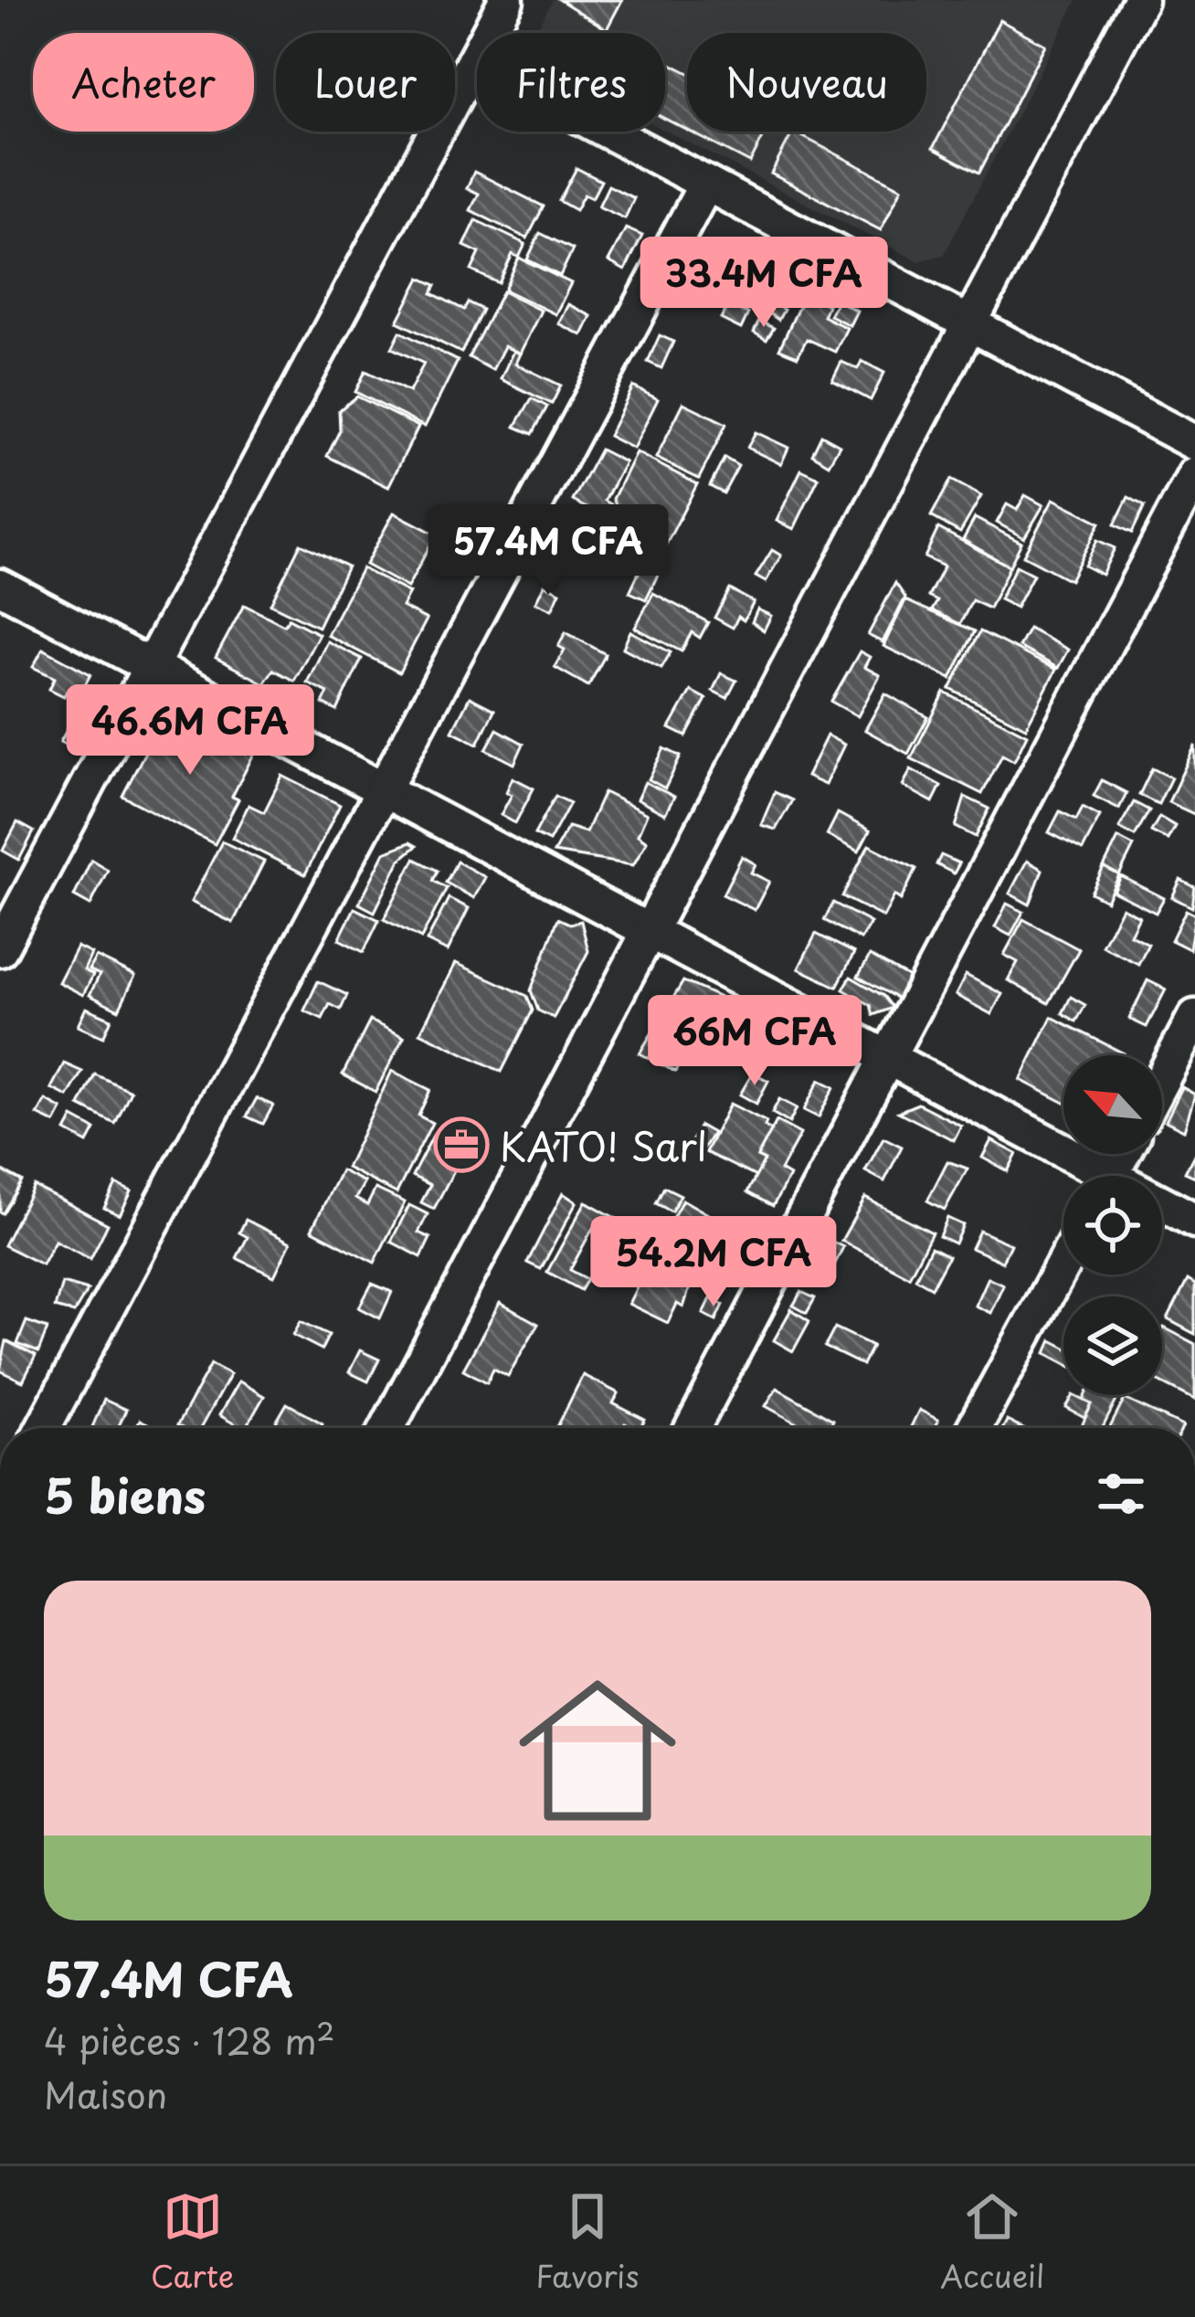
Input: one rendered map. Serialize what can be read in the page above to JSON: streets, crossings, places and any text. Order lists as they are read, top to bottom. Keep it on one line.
{"places":{"office":["KATO! Sarl"]},"north":"top left","page":{"chip":["Acheter","Louer","Filtres","Nouveau"],"price":["33.4M CFA","57.4M CFA","46.6M CFA","66M CFA","54.2M CFA"],"heading":"5 biens","list":[{"name":"57.4M CFA","note":"4 pièces · 128 m² · Maison"}],"tabs":["Carte","Favoris","Accueil"]}}
